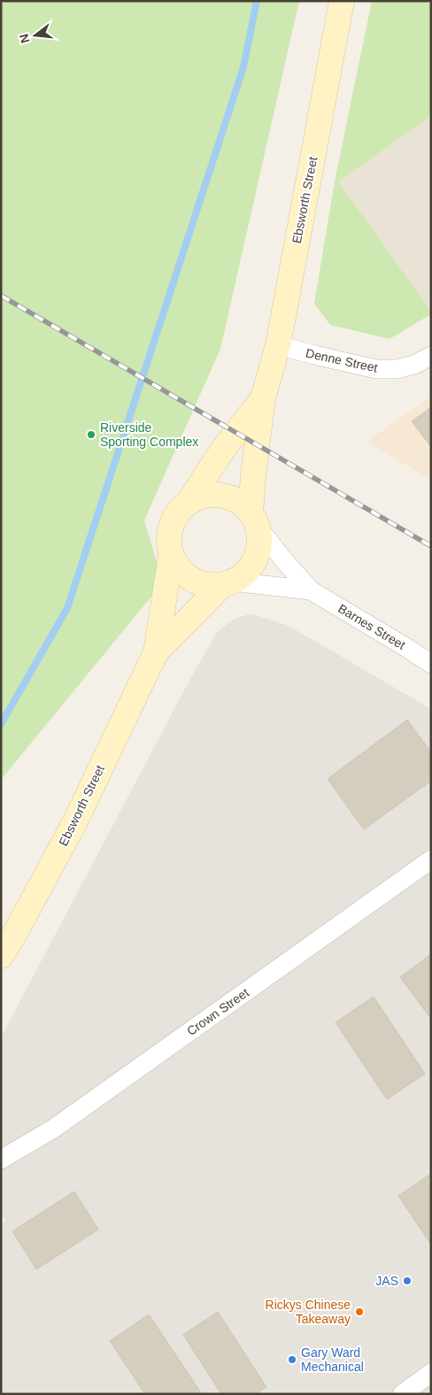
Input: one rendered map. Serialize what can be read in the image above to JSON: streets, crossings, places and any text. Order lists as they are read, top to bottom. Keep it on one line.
{"streets":{"street":["Ebsworth Street","Denne Street","Barnes Street","Crown Street"]},"crossings":[["Ebsworth Street","Denne Street"],["Ebsworth Street","Barnes Street"]],"places":["Riverside Sporting Complex","JAS","Rickys Chinese Takeaway","Gary Ward Mechanical"],"north":"left"}
